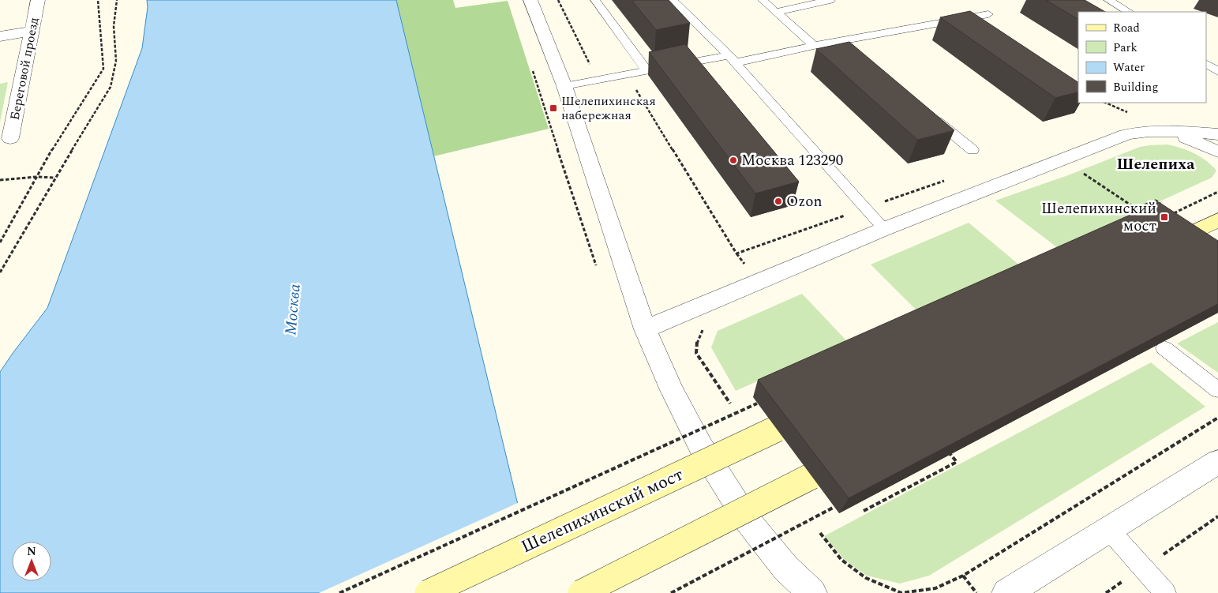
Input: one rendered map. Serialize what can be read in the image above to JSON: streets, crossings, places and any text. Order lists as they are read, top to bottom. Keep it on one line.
{"streets":{"main road":["Шелепихинский мост"],"street":["Береговой проезд"]},"districts":["Шелепиха"],"water":["Москва"],"places":{"transit":["Шелепихинская набережная","Шелепихинский мост"],"other":["Москва 123290","Ozon"]},"legend":["Road","Park","Water","Building"],"north":"top"}
